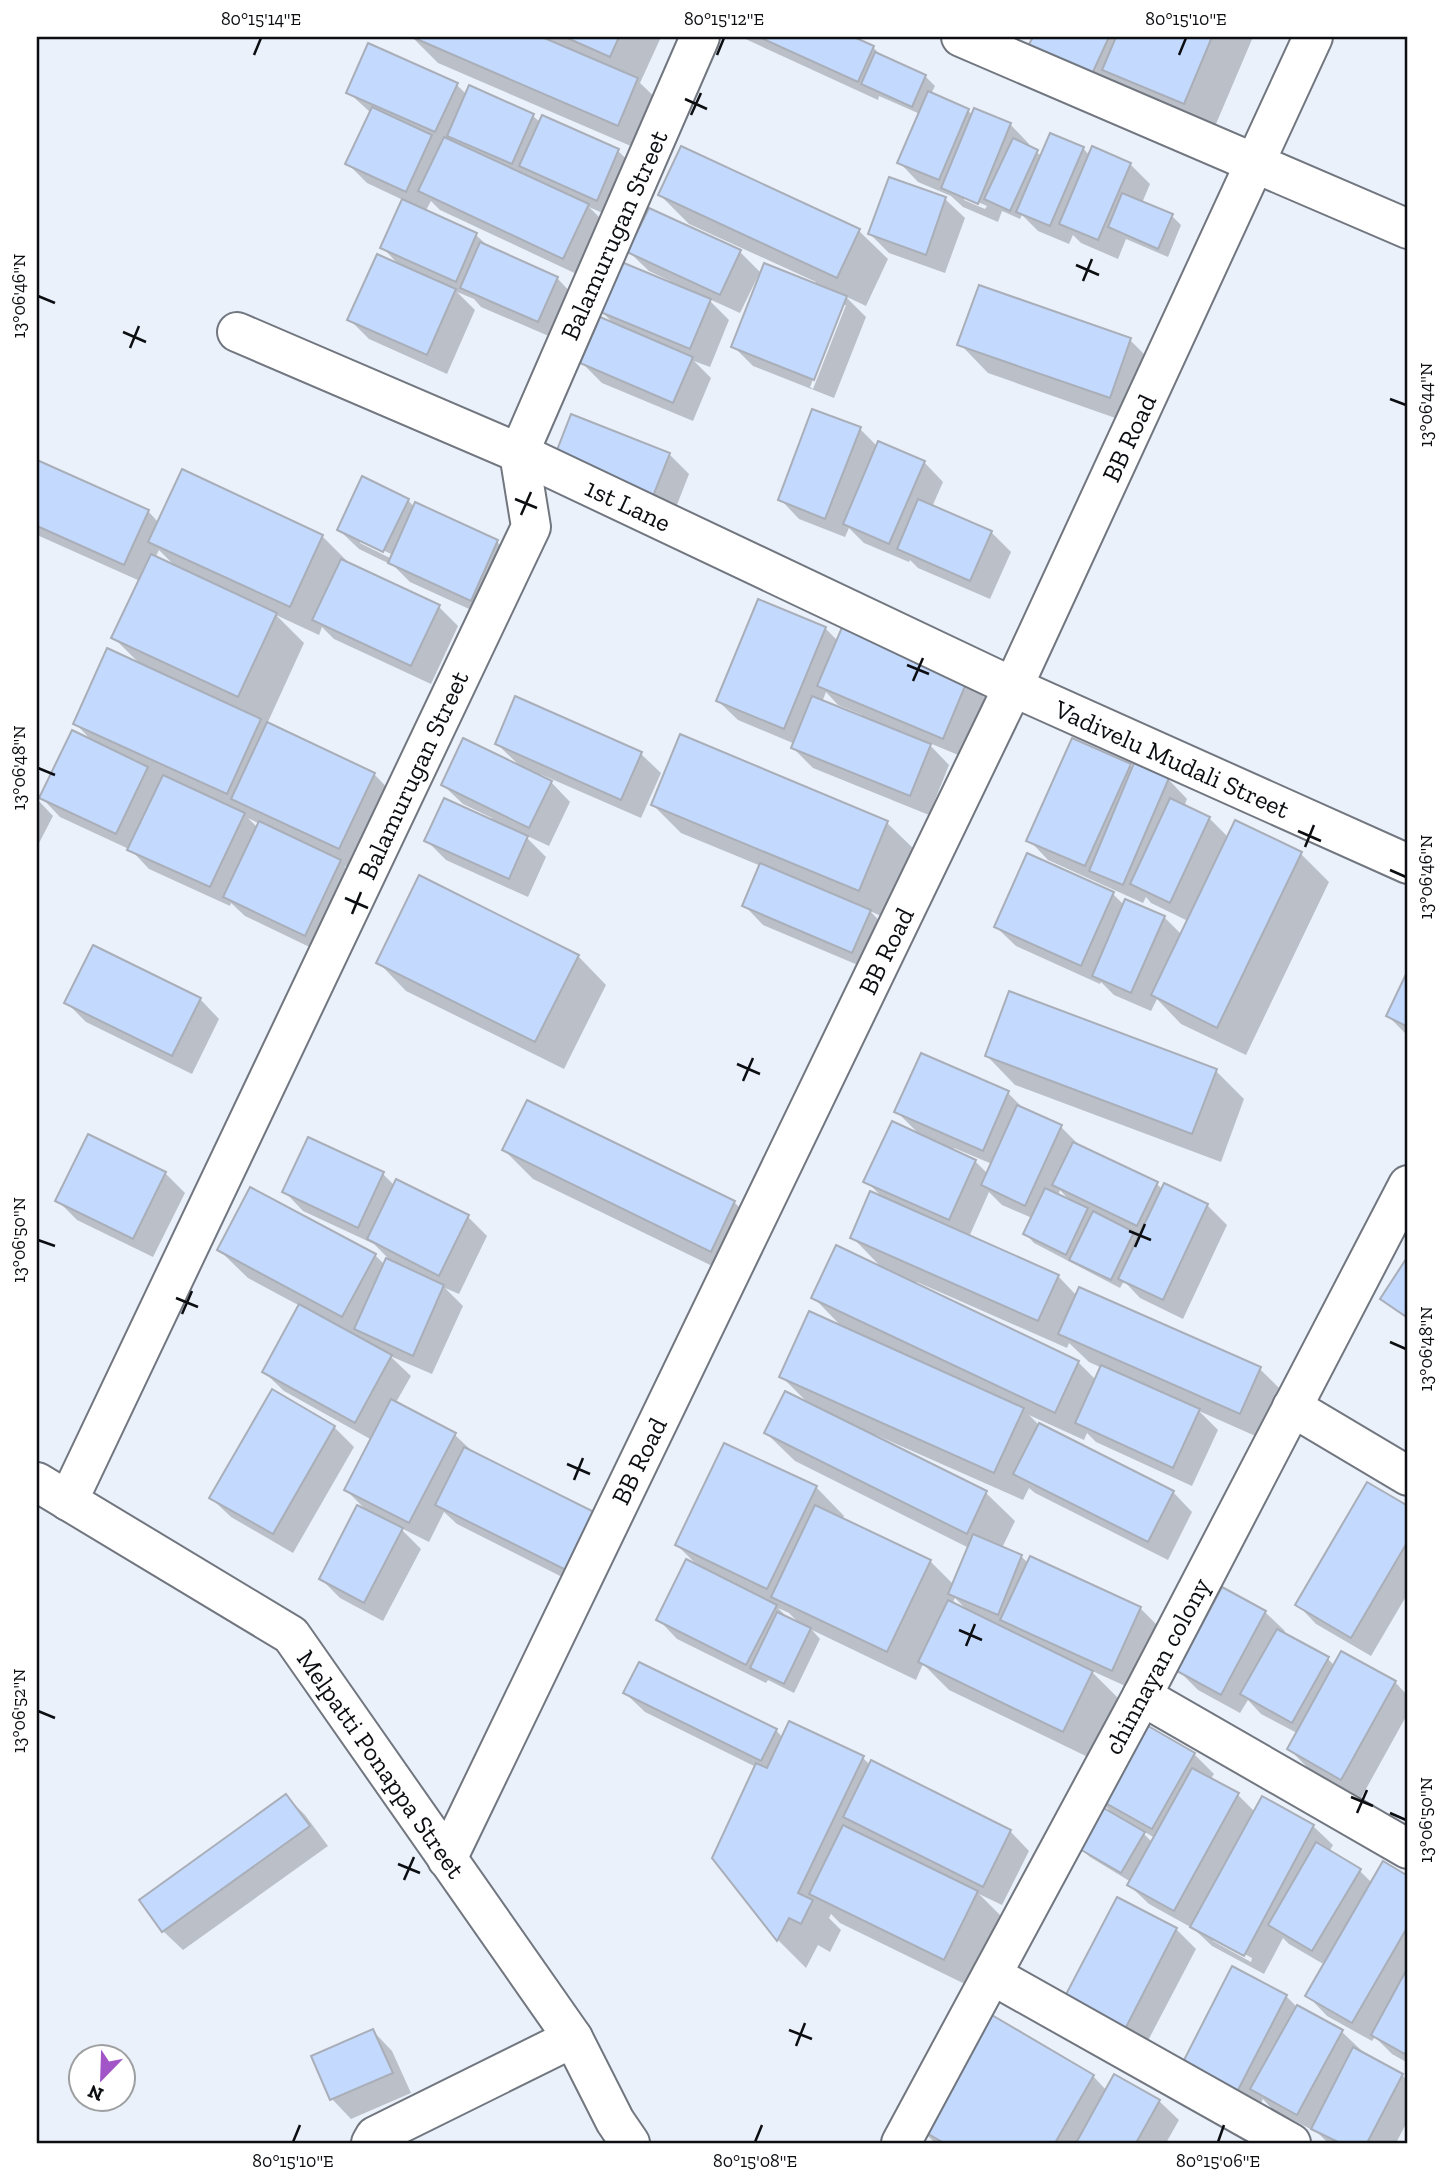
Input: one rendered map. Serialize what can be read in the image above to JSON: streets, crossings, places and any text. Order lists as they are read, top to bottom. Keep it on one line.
{"streets":{"street":["Balamurugan Street","BB Road","1st Lane","Vadivelu Mudali Street","chinnayan colony","Melpatti Ponappa Street"]},"crossings":[["Balamurugan Street","1st Lane"],["Balamurugan Street","Melpatti Ponappa Street"],["BB Road","1st Lane"],["BB Road","Vadivelu Mudali Street"],["BB Road","Melpatti Ponappa Street"],["1st Lane","Vadivelu Mudali Street"]],"north":"bottom left","coordinates":["80°15'14\"E","80°15'12\"E","80°15'10\"E","13°06'46\"N","13°06'44\"N","13°06'48\"N","13°06'50\"N","13°06'52\"N","80°15'08\"E","80°15'06\"E"]}
